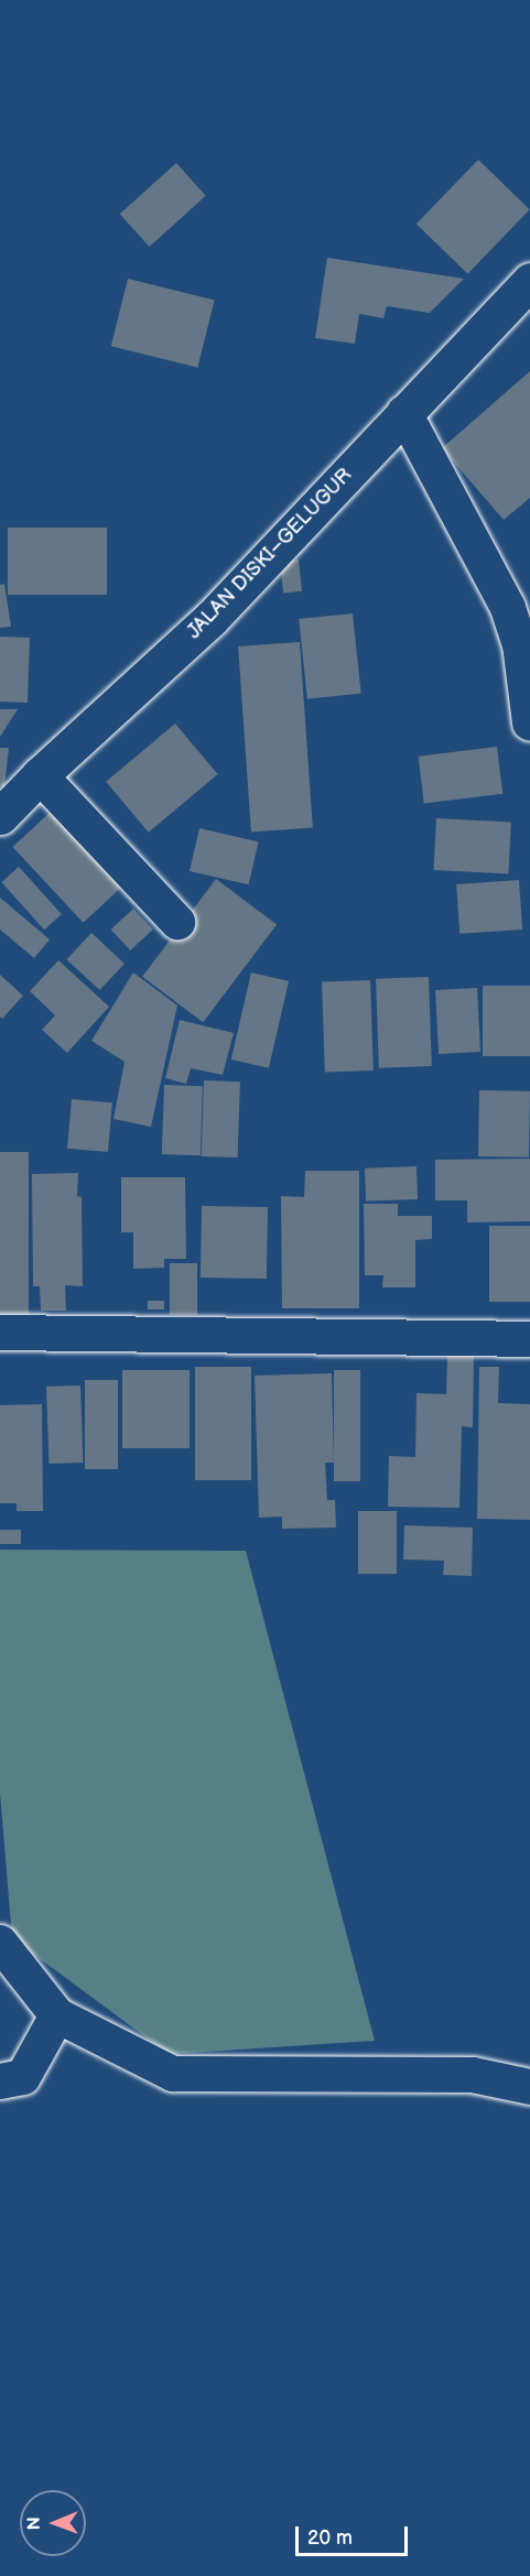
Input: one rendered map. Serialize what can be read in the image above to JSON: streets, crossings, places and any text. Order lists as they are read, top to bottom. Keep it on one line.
{"streets":{"main road":["JALAN DISKI–GELUGUR"]},"scale_bar":"20 m","north":"left"}
